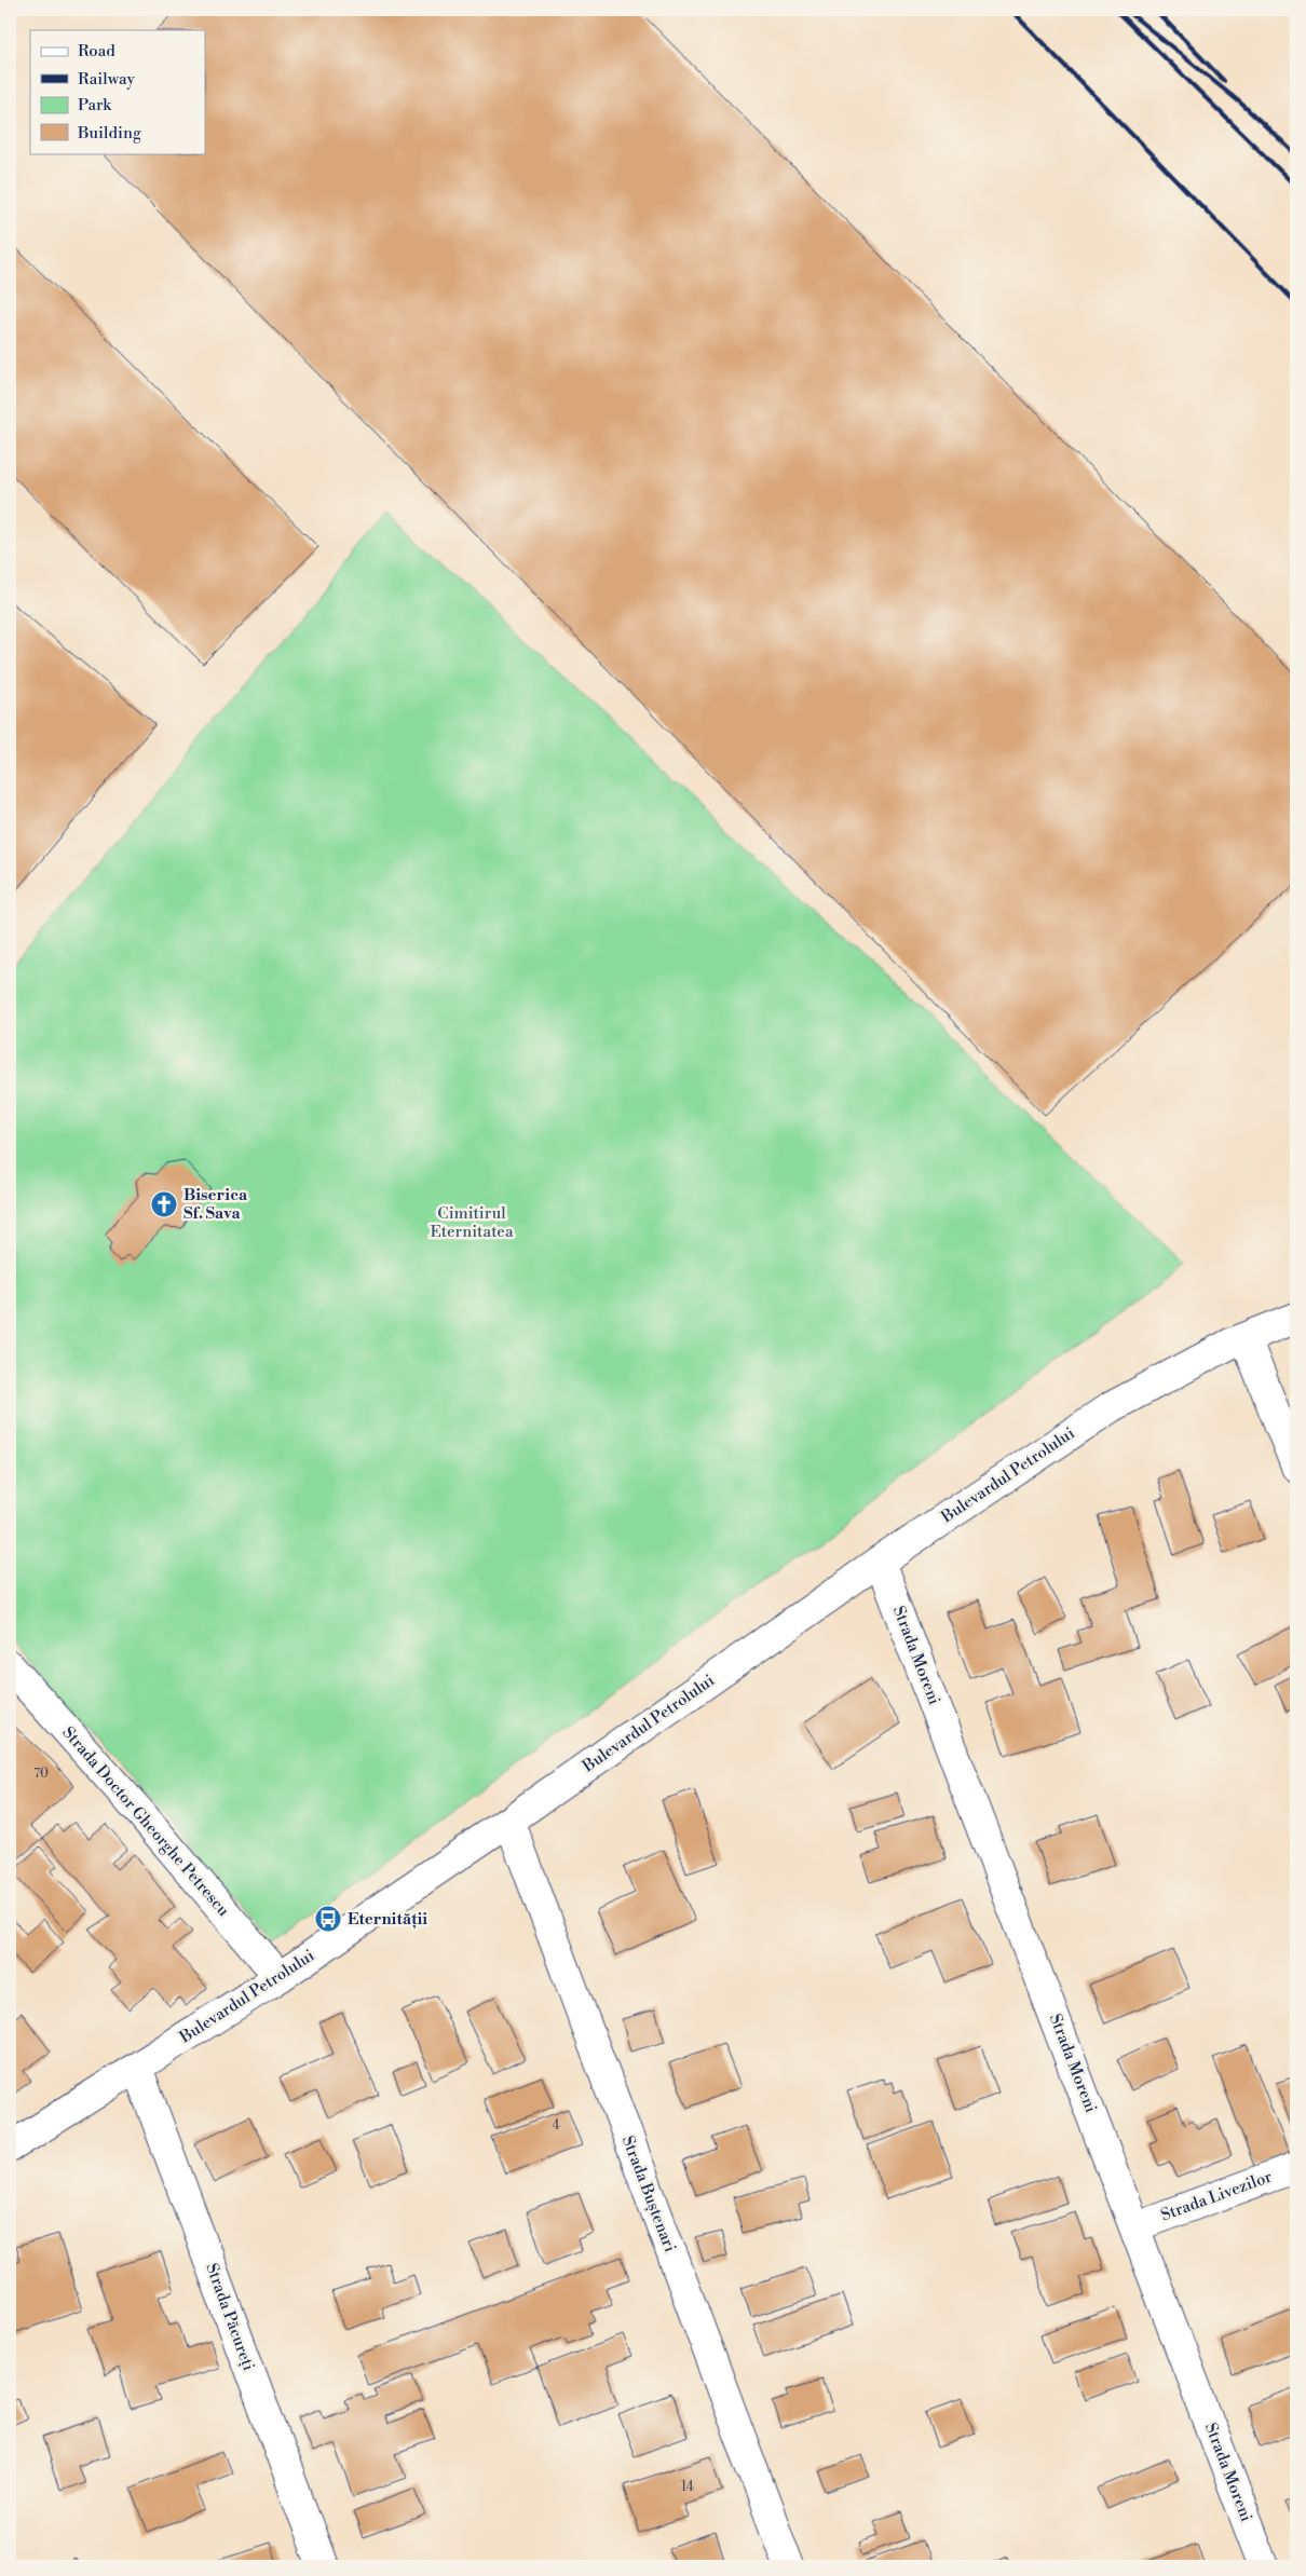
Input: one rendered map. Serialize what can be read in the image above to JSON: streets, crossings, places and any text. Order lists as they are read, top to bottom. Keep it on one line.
{"streets":{"street":["Bulevardul Petrolului","Strada Moreni","Strada Doctor Gheorghe Petrescu","Strada Buștenari","Strada Livezilor","Strada Păcureți"]},"crossings":[["Bulevardul Petrolului","Strada Moreni"],["Bulevardul Petrolului","Strada Doctor Gheorghe Petrescu"],["Bulevardul Petrolului","Strada Buștenari"],["Bulevardul Petrolului","Strada Păcureți"],["Strada Moreni","Strada Livezilor"]],"parks":["Cimitirul Eternitatea"],"places":{"church":["Biserica Sf. Sava"],"bus stop":["Eternității"]},"house_numbers":["70","4","14"],"legend":["Road","Railway","Park","Building"]}
